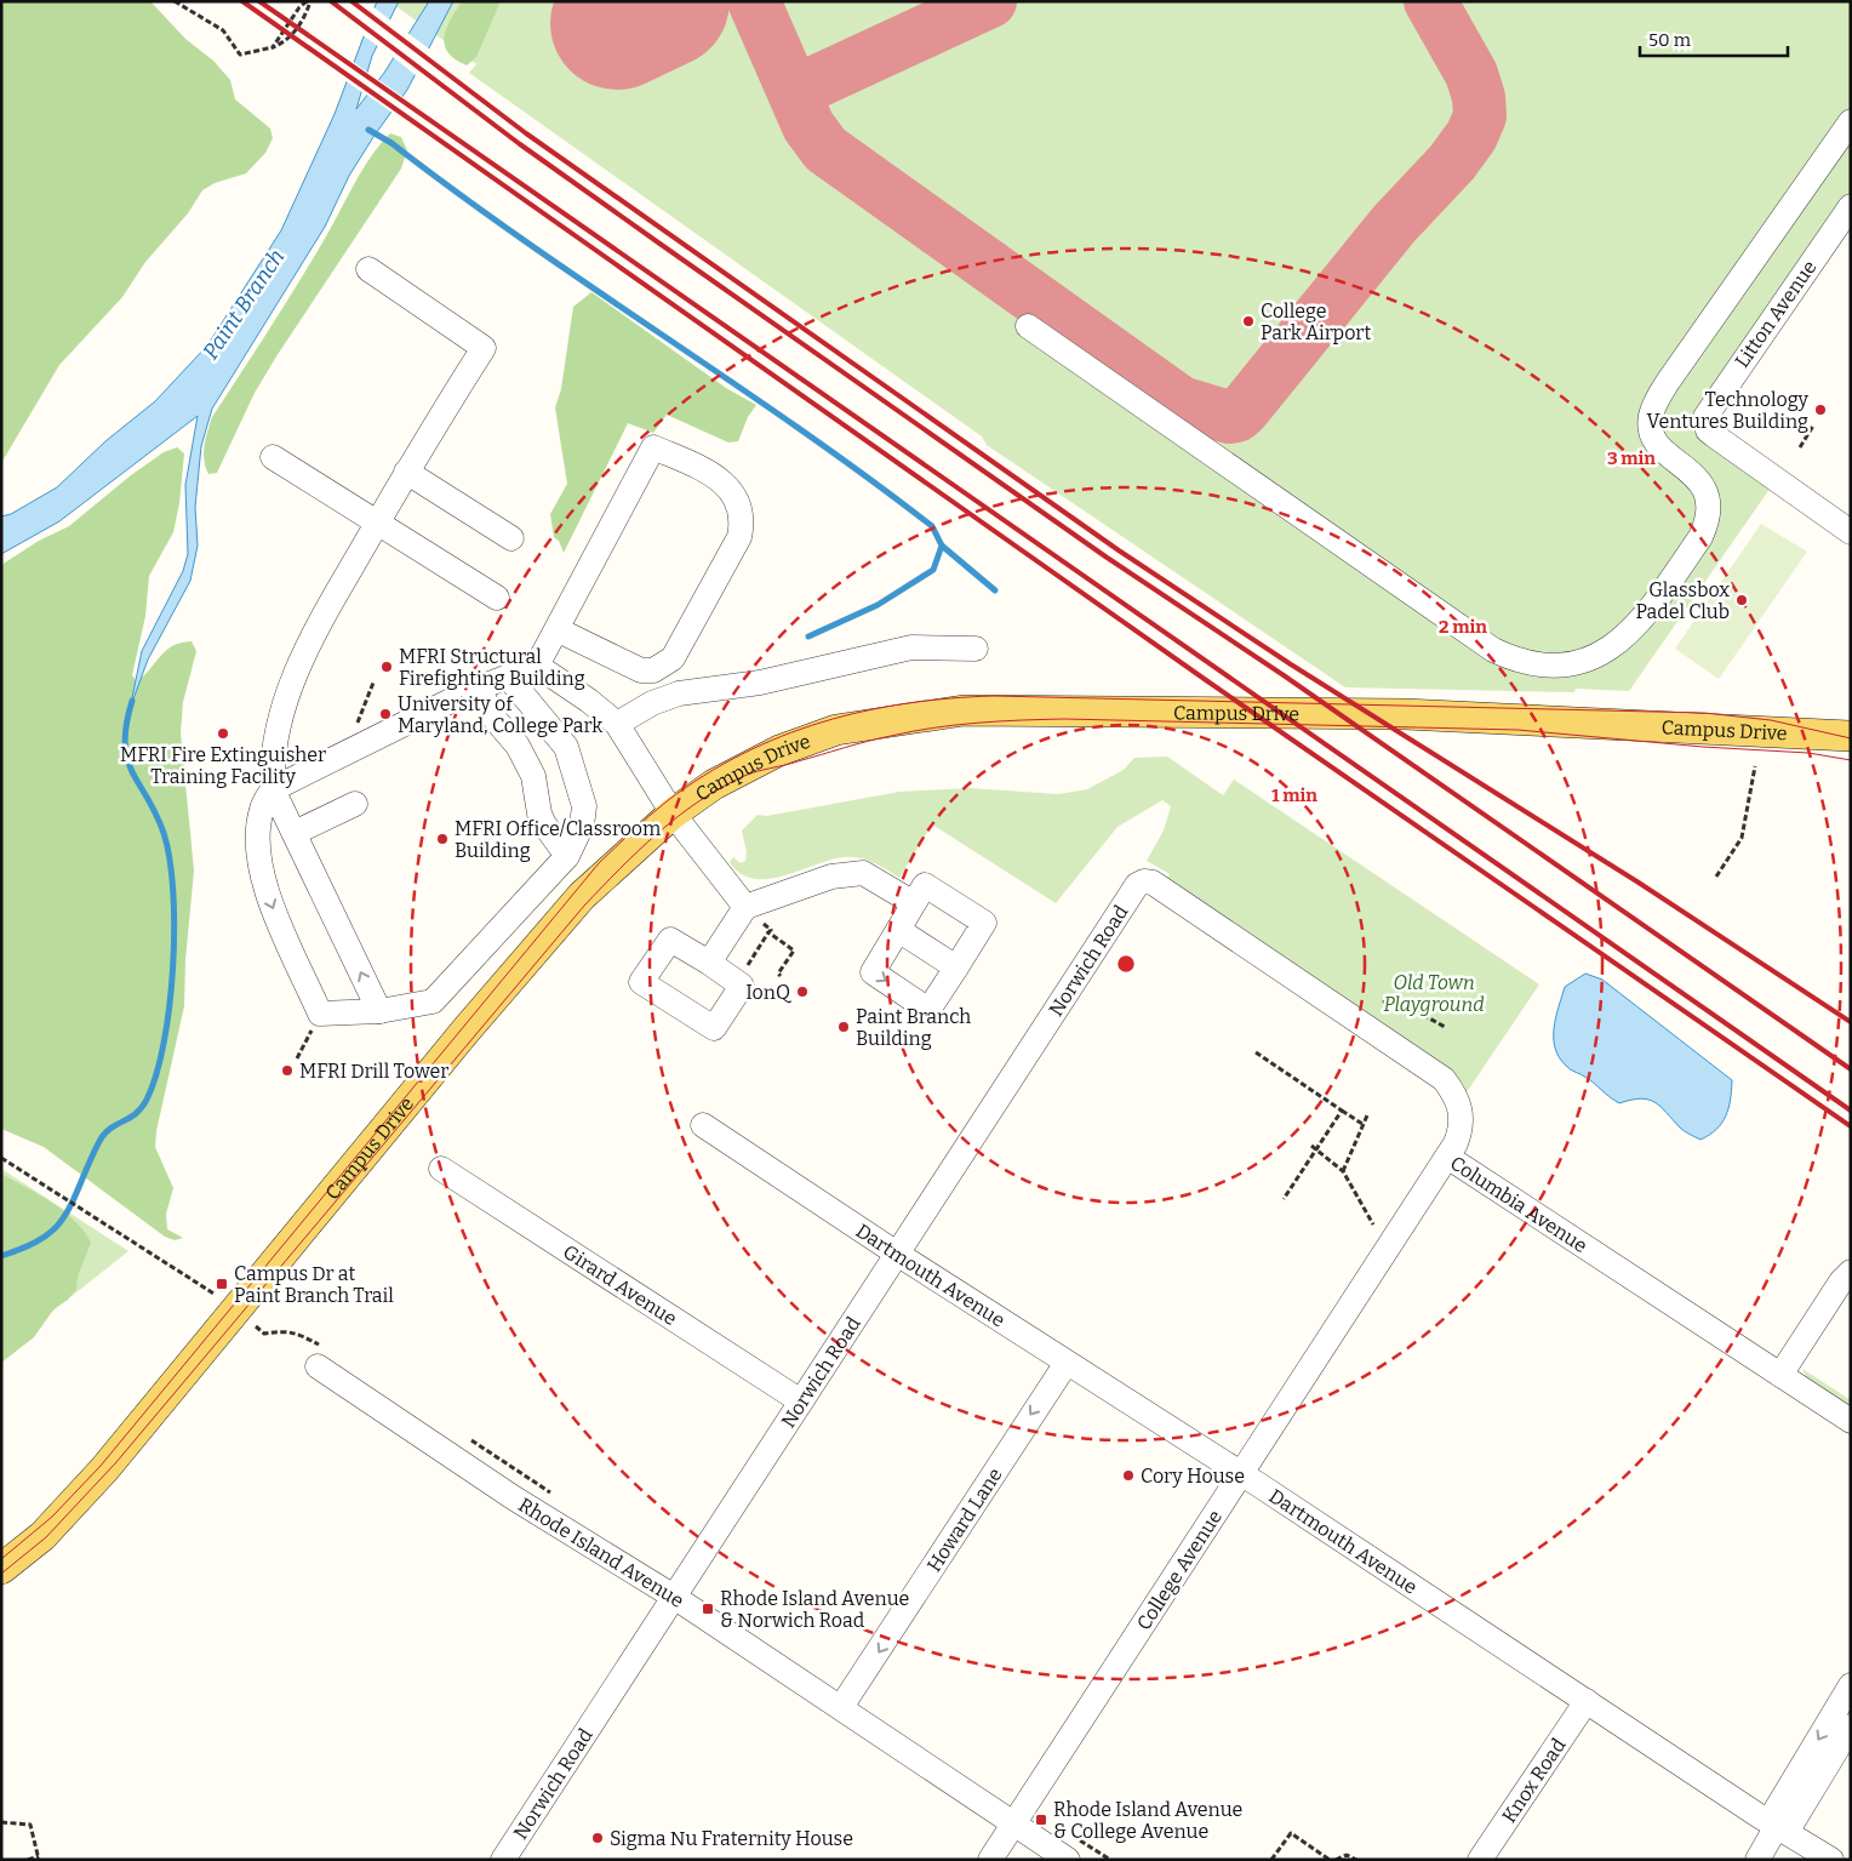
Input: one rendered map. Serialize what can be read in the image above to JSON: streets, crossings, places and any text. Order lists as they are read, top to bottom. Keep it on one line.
{"streets":{"main road":["Campus Drive"],"street":["Litton Avenue","Norwich Road","Columbia Avenue","Dartmouth Avenue","Girard Avenue","Howard Lane","Rhode Island Avenue","College Avenue","Knox Road"]},"crossings":[["Norwich Road","Columbia Avenue"],["Norwich Road","Dartmouth Avenue"],["Norwich Road","Girard Avenue"],["Norwich Road","Rhode Island Avenue"],["Columbia Avenue","College Avenue"],["Dartmouth Avenue","Howard Lane"],["Dartmouth Avenue","College Avenue"],["Dartmouth Avenue","Knox Road"],["Howard Lane","Rhode Island Avenue"],["Rhode Island Avenue","College Avenue"]],"one_way":["Howard Lane"],"water":["Paint Branch"],"parks":["Old Town Playground"],"places":{"other":["College Park Airport","Technology Ventures Building","Glassbox Padel Club","MFRI Structural Firefighting Building","University of Maryland, College Park","MFRI Fire Extinguisher Training Facility","MFRI Office/Classroom Building","IonQ","Paint Branch Building","MFRI Drill Tower","Cory House","Sigma Nu Fraternity House"],"transit":["Campus Dr at Paint Branch Trail","Rhode Island Avenue & Norwich Road","Rhode Island Avenue & College Avenue"]},"scale_bar":"50 m","rings":["3 min","2 min","1 min"]}
